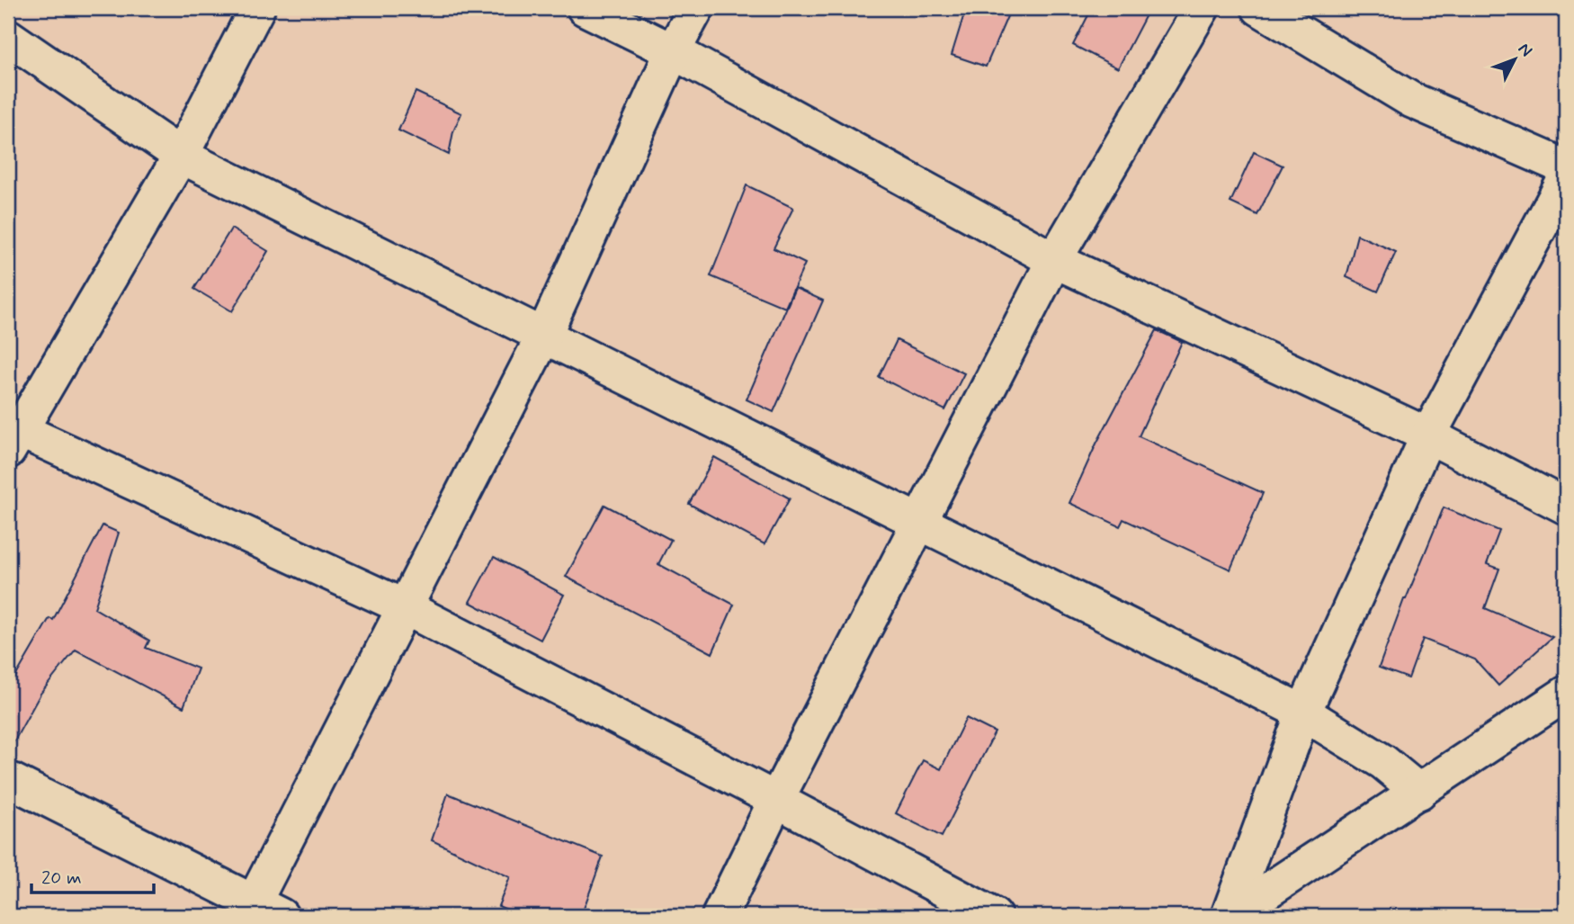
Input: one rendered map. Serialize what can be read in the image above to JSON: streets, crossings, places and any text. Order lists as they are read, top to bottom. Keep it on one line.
{"scale_bar":"20 m","north":"top right"}
